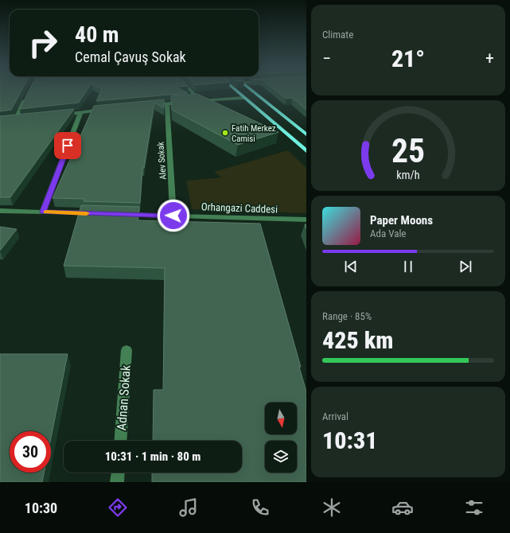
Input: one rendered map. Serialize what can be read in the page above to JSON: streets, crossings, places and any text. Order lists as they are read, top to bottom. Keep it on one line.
{"streets":{"street":["Alev Sokak","Orhangazi Caddesi","Adnan Sokak"]},"crossings":[["Alev Sokak","Orhangazi Caddesi"]],"places":["Fatih Merkez Camisi"],"north":"bottom","page":{"tile":["Climate",["Range · 85%","425 km"],["Arrival","10:31"]],"turn":["40 m","Cemal Çavuş Sokak"],"heat":["−","21°","+"],"song":["Paper Moons","Ada Vale"],"limit":"30","trip":"10:31 · 1 min · 80 m","tabs":"10:30","gauge":["25","km/h"]}}
